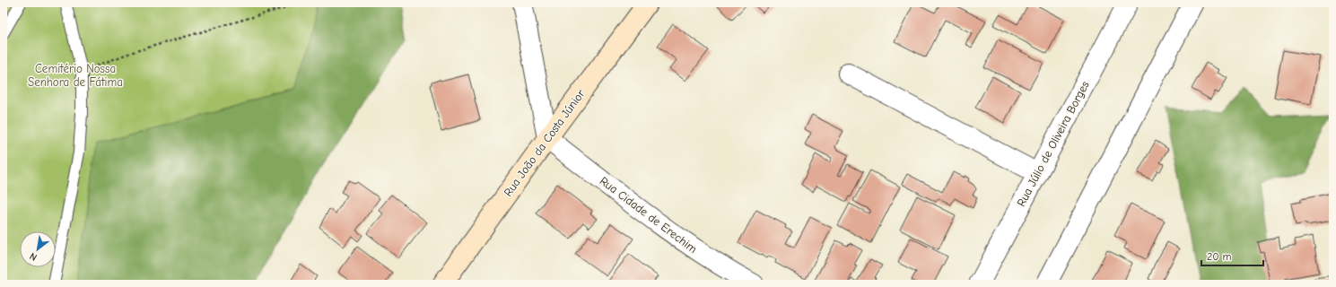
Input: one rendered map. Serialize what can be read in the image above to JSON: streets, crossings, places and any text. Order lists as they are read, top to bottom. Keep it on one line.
{"streets":{"main road":["Rua João da Costa Júnior"],"street":["Rua Júlio de Oliveira Borges","Rua Cidade de Erechim"]},"crossings":[["Rua João da Costa Júnior","Rua Cidade de Erechim"]],"parks":["Cemitério Nossa Senhora de Fátima"],"scale_bar":"20 m","north":"bottom left"}
